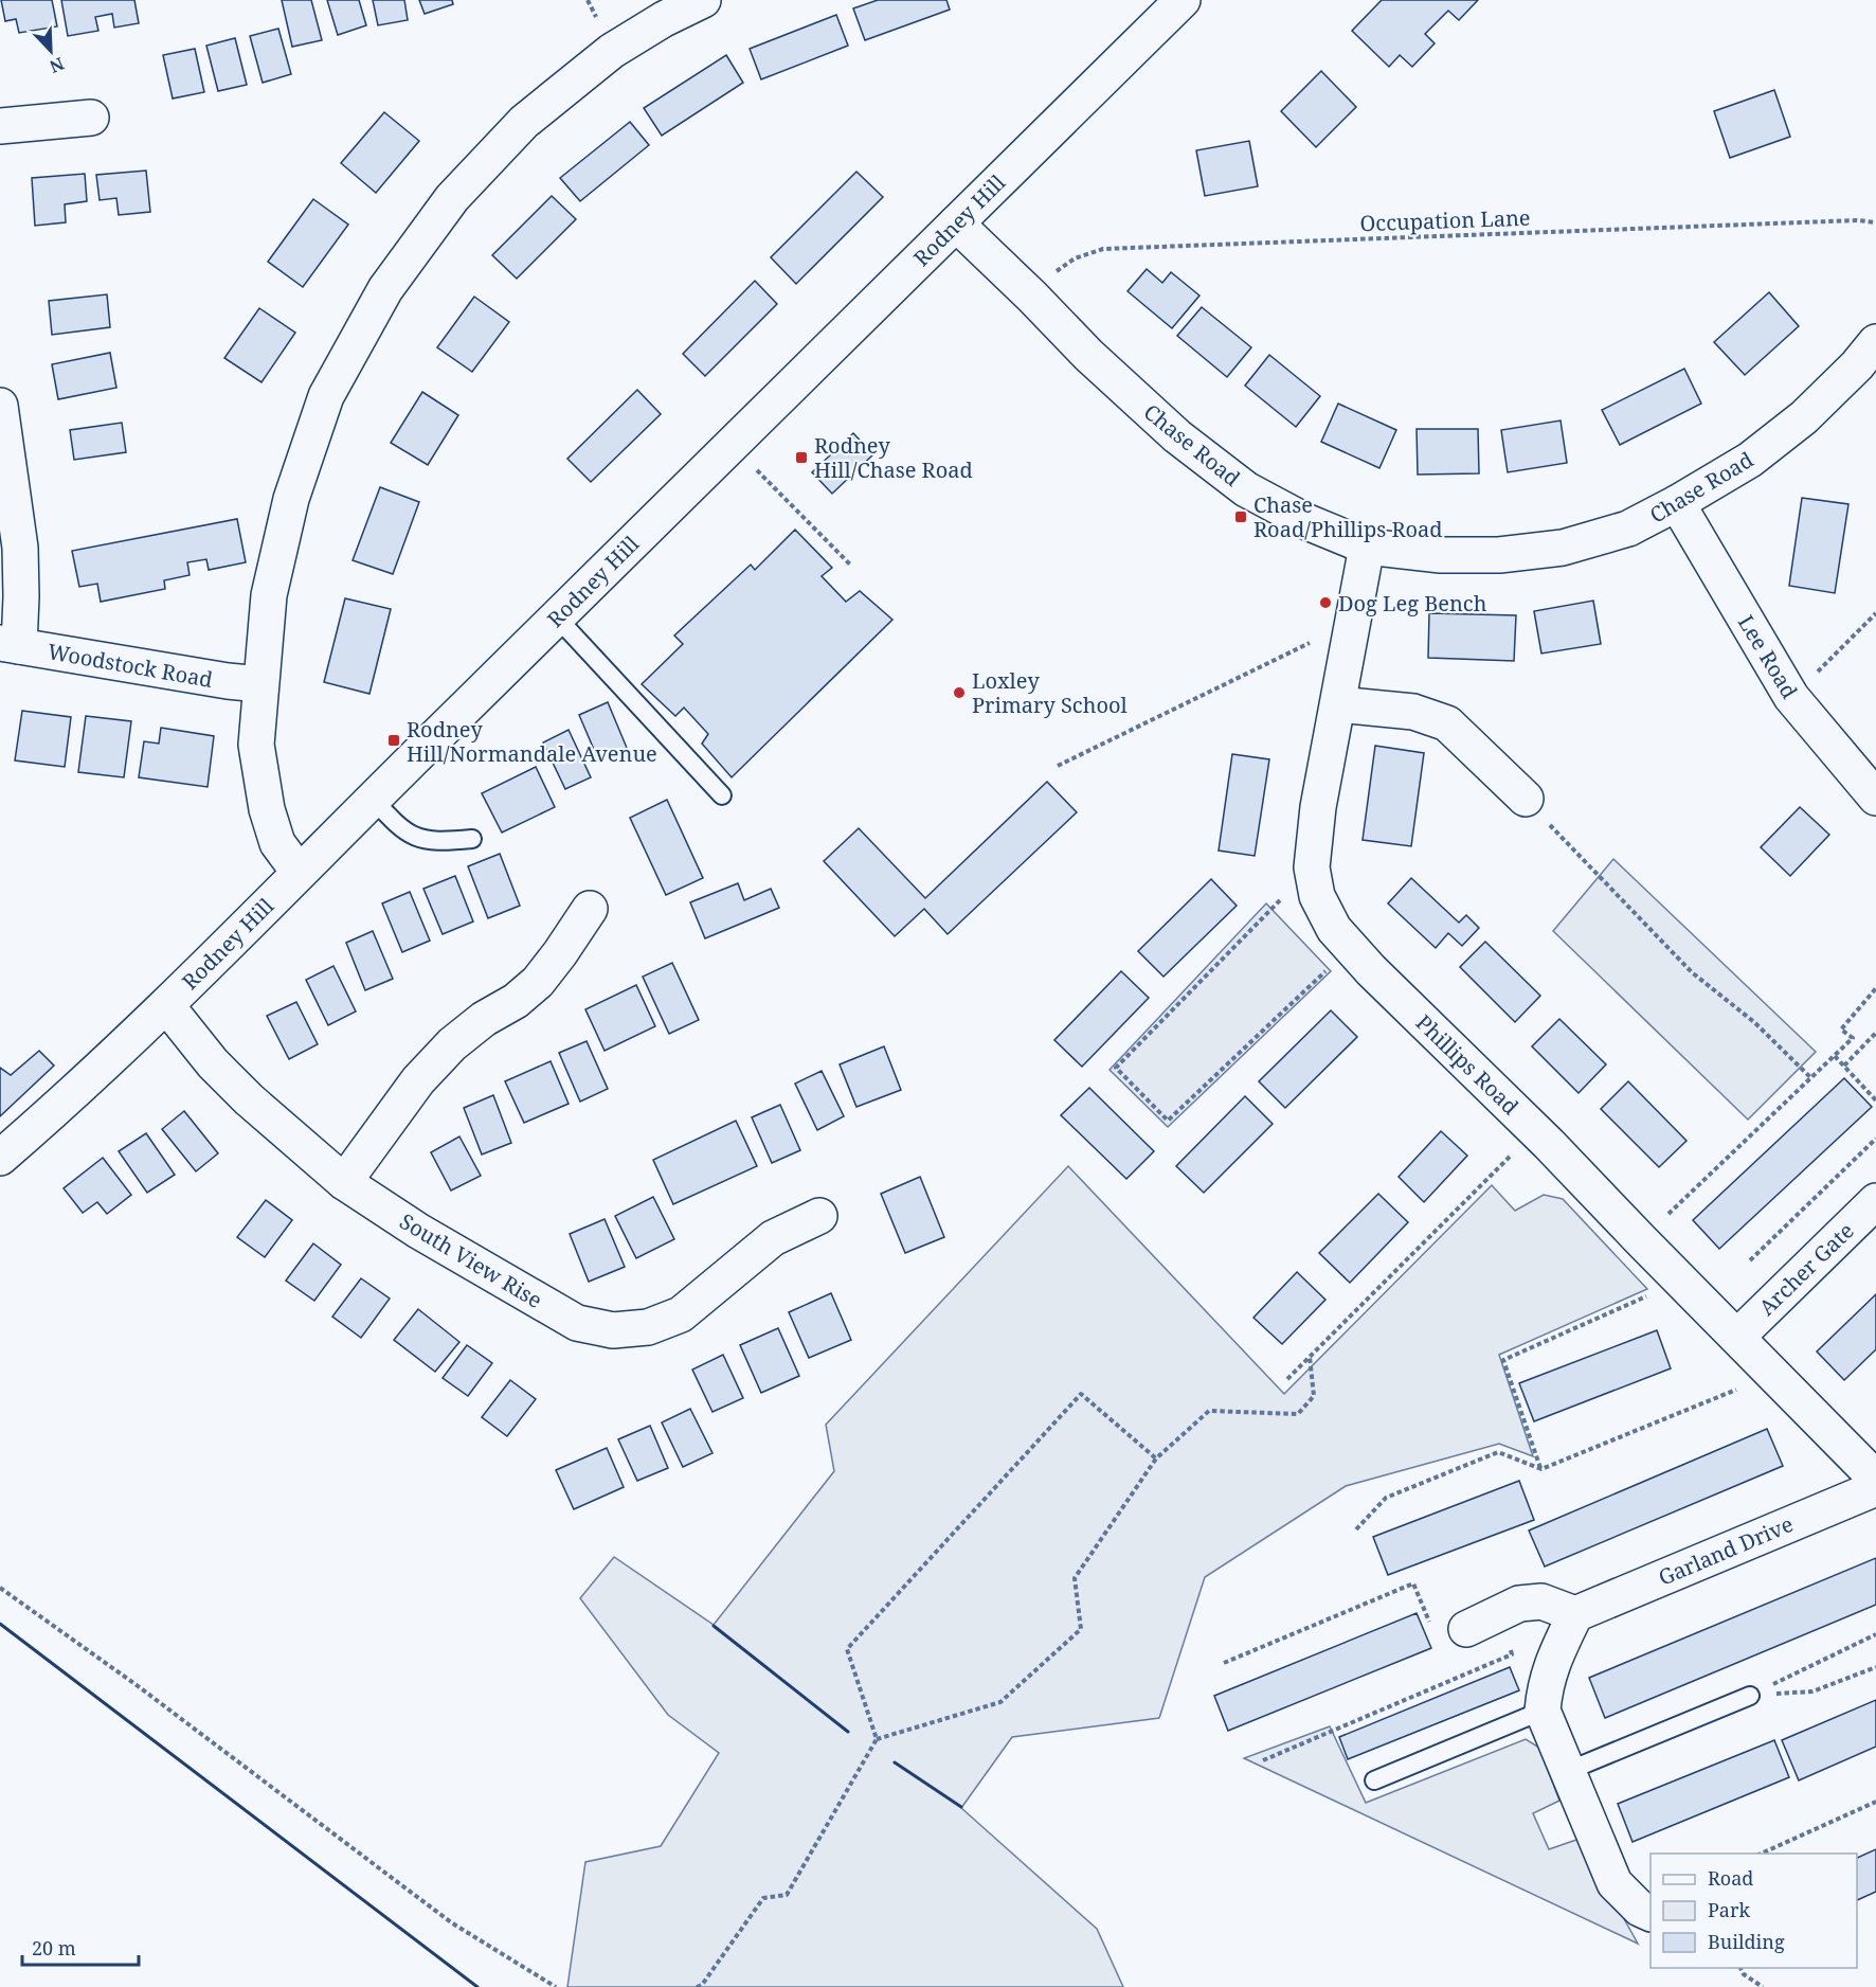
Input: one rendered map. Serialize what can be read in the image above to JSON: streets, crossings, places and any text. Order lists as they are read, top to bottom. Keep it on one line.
{"streets":{"street":["Rodney Hill","Chase Road","Lee Road","Woodstock Road","Phillips Road","South View Rise","Archer Gate","Garland Drive"],"path":["Occupation Lane"]},"crossings":[["Rodney Hill","Chase Road"],["Rodney Hill","South View Rise"],["Occupation Lane","Chase Road"],["Chase Road","Lee Road"],["Chase Road","Phillips Road"],["Phillips Road","Archer Gate"],["Phillips Road","Garland Drive"]],"places":{"transit":["Rodney Hill/Chase Road","Chase Road/Phillips Road","Rodney Hill/Normandale Avenue"],"other":["Dog Leg Bench","Loxley Primary School"]},"legend":["Road","Park","Building"],"scale_bar":"20 m","north":"bottom right"}
